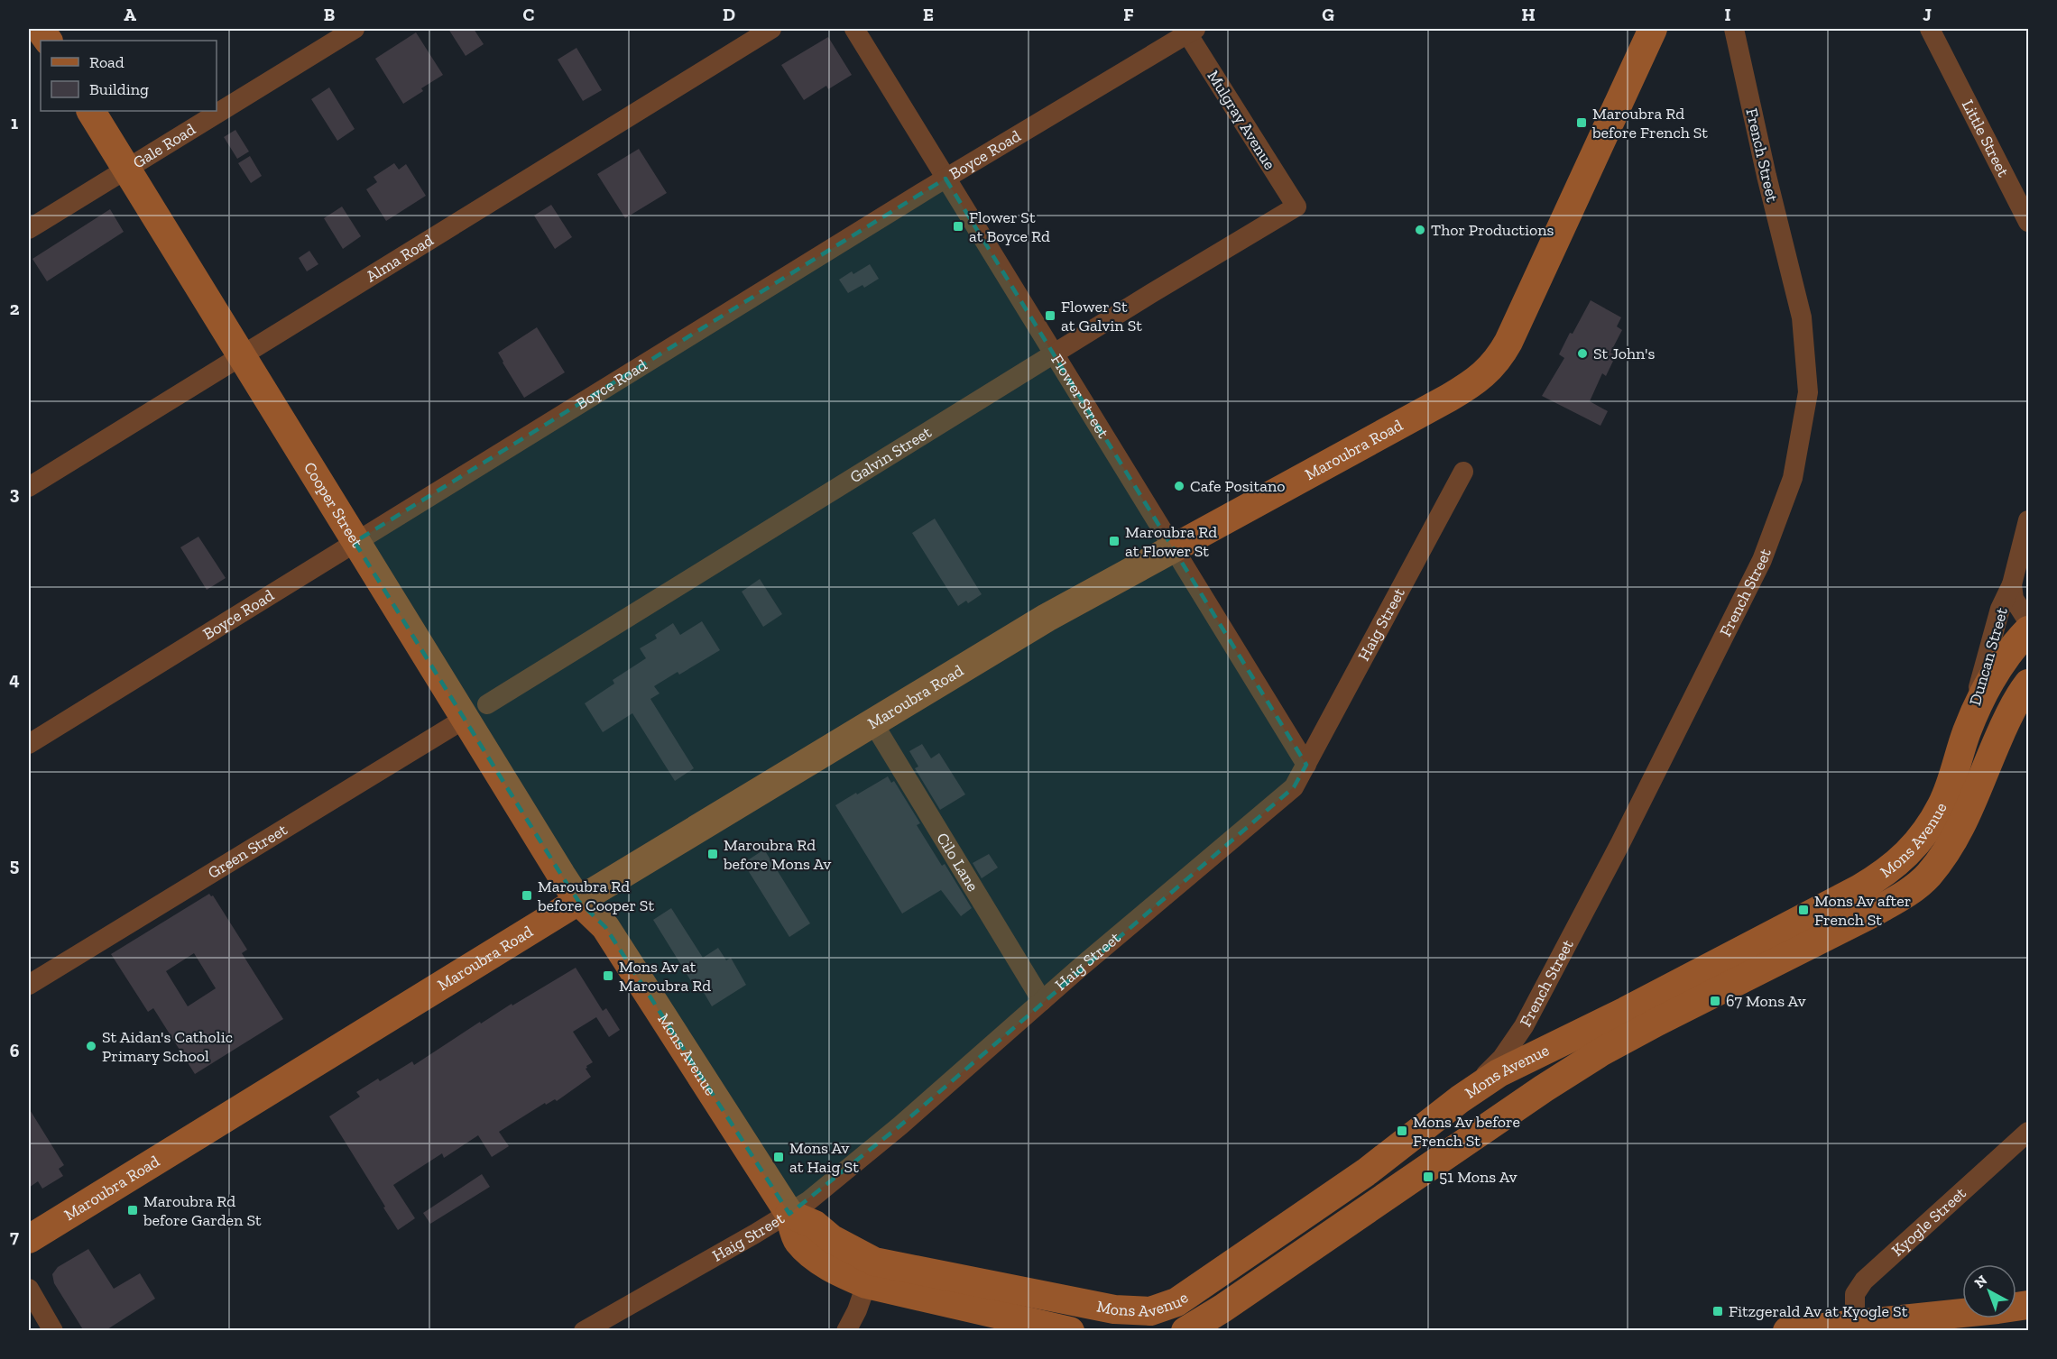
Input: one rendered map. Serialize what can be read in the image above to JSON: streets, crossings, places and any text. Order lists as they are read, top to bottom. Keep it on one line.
{"streets":{"street":["Mulgray Avenue","Little Street","Gale Road","Boyce Road","French Street","Alma Road","Flower Street","Maroubra Road","Galvin Street","Cooper Street","Haig Street","Duncan Street","Mons Avenue","Green Street","Cilo Lane","Kyogle Street"]},"crossings":[["Mulgray Avenue","Boyce Road"],["Mulgray Avenue","Galvin Street"],["Gale Road","Cooper Street"],["Boyce Road","Flower Street"],["Boyce Road","Cooper Street"],["French Street","Mons Avenue"],["Alma Road","Cooper Street"],["Flower Street","Maroubra Road"],["Flower Street","Galvin Street"],["Flower Street","Haig Street"],["Maroubra Road","Cooper Street"],["Maroubra Road","Mons Avenue"],["Maroubra Road","Cilo Lane"],["Galvin Street","Cooper Street"],["Galvin Street","Green Street"],["Cooper Street","Mons Avenue"],["Cooper Street","Green Street"],["Haig Street","Mons Avenue"],["Haig Street","Cilo Lane"],["Duncan Street","Mons Avenue"]],"places":{"transit":["Maroubra Rd before French St","Flower St at Boyce Rd","Flower St at Galvin St","Maroubra Rd at Flower St","Maroubra Rd before Mons Av","Maroubra Rd before Cooper St","Mons Av after French St","Mons Av at Maroubra Rd","67 Mons Av","Mons Av before French St","Mons Av at Haig St","51 Mons Av","Maroubra Rd before Garden St","Fitzgerald Av at Kyogle St"],"other":["Thor Productions","St John's","Cafe Positano","St Aidan's Catholic Primary School"]},"legend":["Road","Building"],"north":"top left","grid":{"columns":["A","B","C","D","E","F","G","H","I","J"],"rows":["1","2","3","4","5","6","7"]}}
